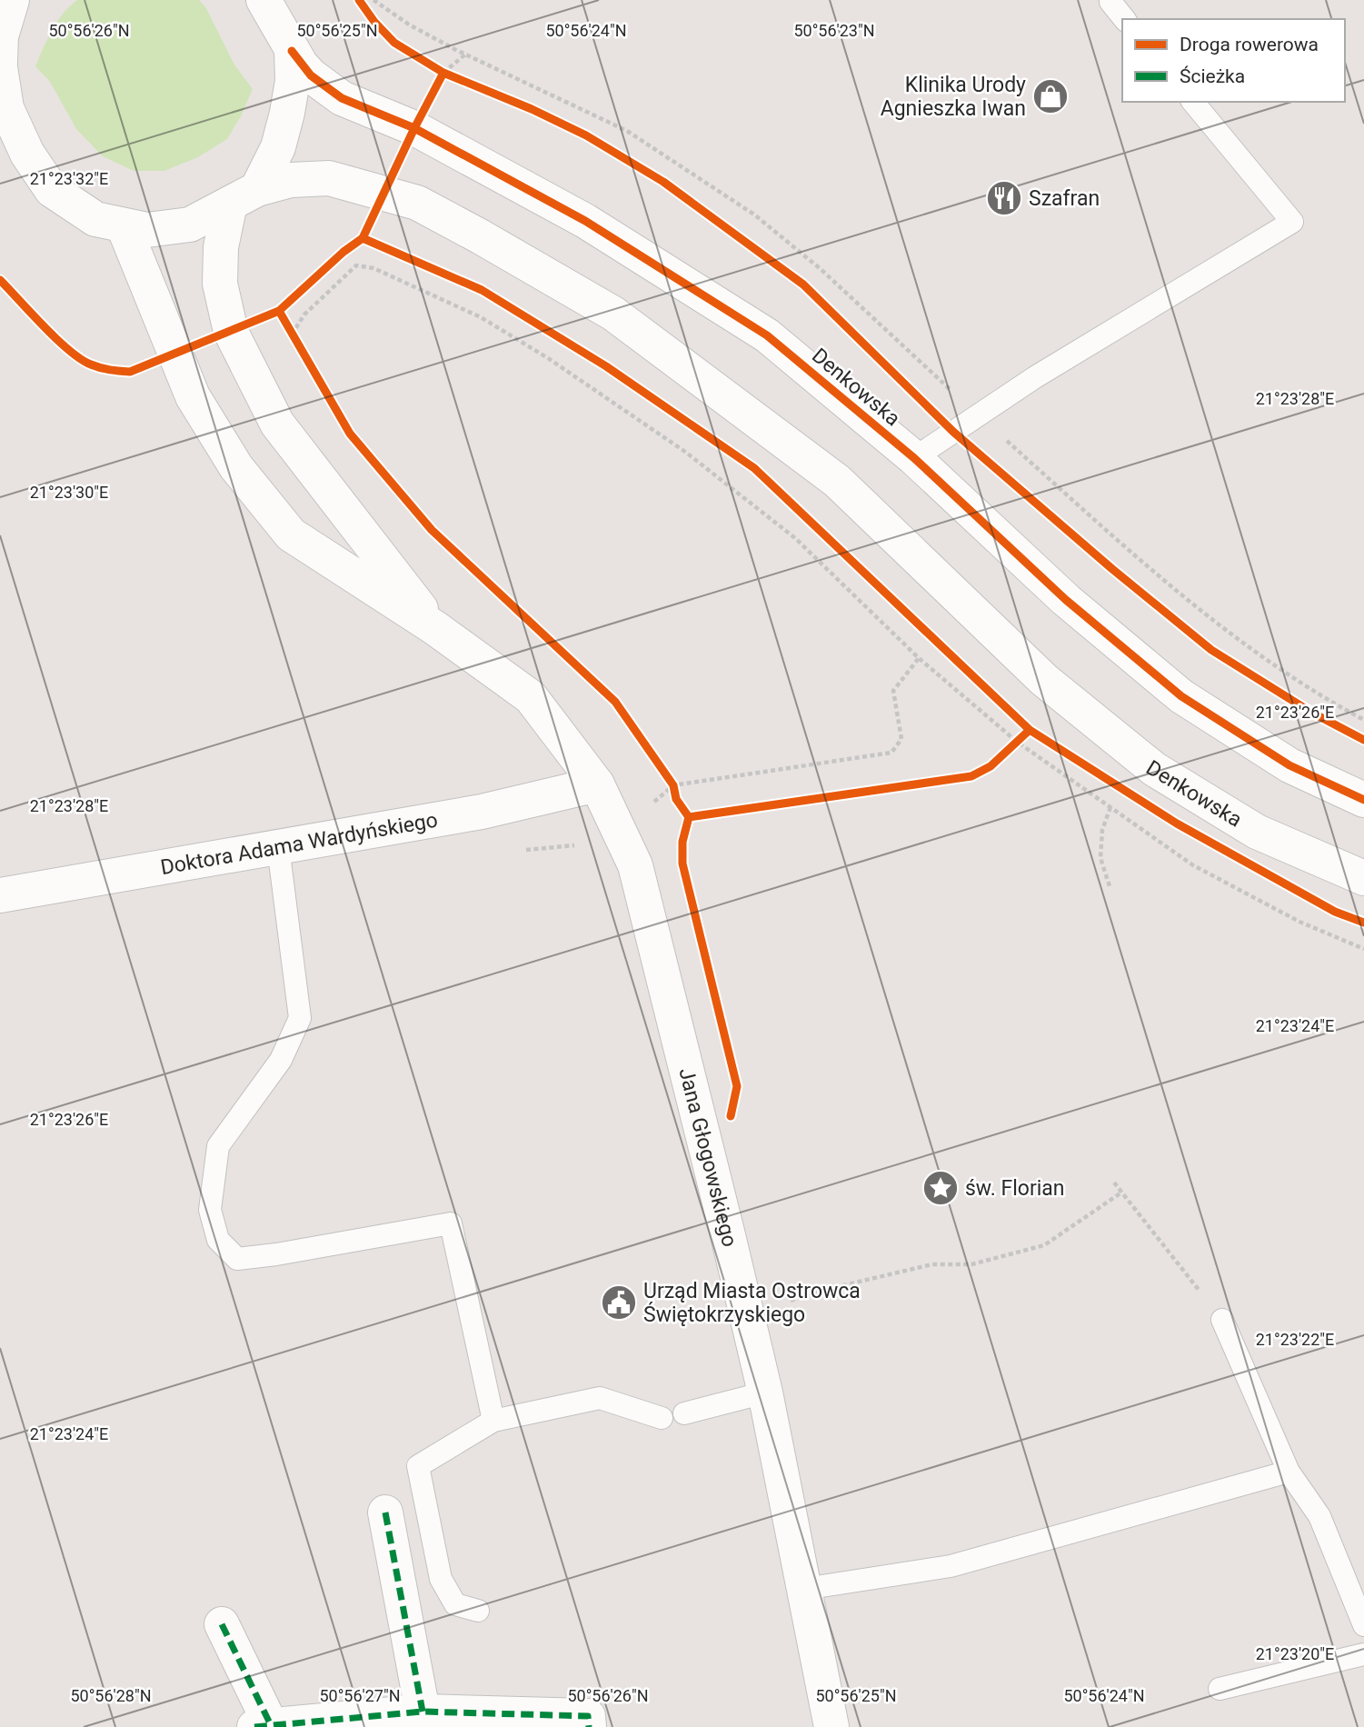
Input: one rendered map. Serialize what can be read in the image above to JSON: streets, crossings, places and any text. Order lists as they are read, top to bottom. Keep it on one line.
{"streets":{"street":["Denkowska","Doktora Adama Wardyńskiego","Jana Głogowskiego"]},"crossings":[["Doktora Adama Wardyńskiego","Jana Głogowskiego"]],"places":{"shop":["Klinika Urody Agnieszka Iwan"],"restaurant":["Szafran"],"place":["św. Florian"],"public building":["Urząd Miasta Ostrowca Świętokrzyskiego"]},"legend":["Droga rowerowa","Ścieżka"],"coordinates":["50°56'26\"N","50°56'25\"N","50°56'24\"N","50°56'23\"N","21°23'32\"E","21°23'28\"E","21°23'30\"E","21°23'26\"E","21°23'24\"E","21°23'22\"E","21°23'20\"E","50°56'28\"N","50°56'27\"N"]}
